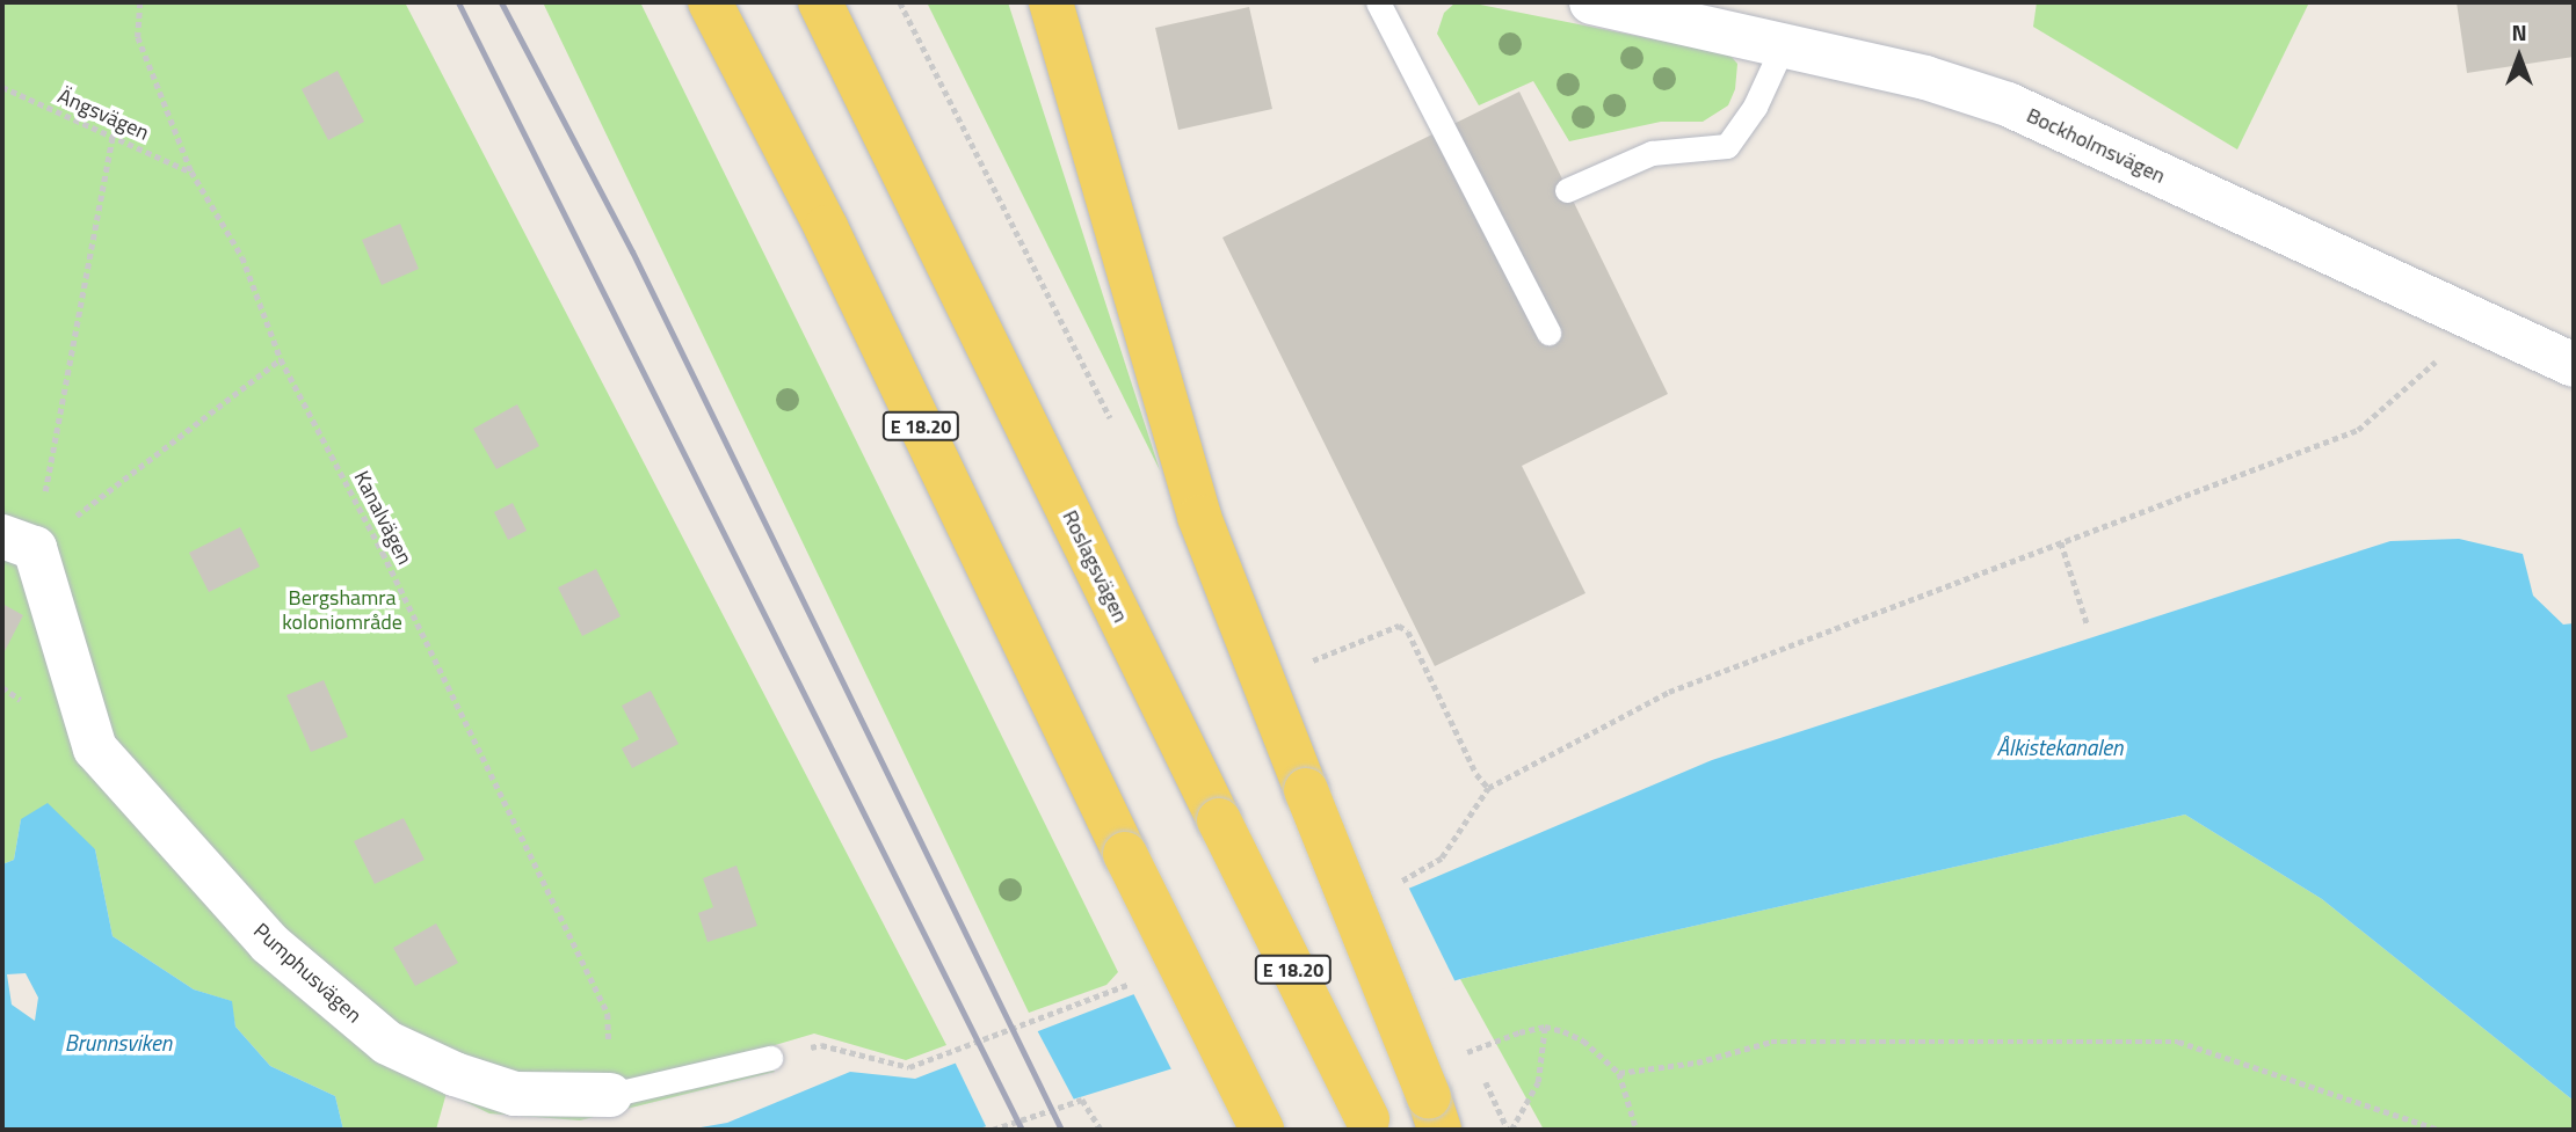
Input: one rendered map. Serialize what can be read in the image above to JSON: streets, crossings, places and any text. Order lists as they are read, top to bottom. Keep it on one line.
{"streets":{"main road":["E 18.20","Roslagsvägen"],"street":["Bockholmsvägen","Pumphusvägen"],"path":["Ängsvägen","Kanalvägen"]},"crossings":[["Ängsvägen","Kanalvägen"],["Kanalvägen","Pumphusvägen"]],"water":["Ålkistekanalen","Brunnsviken"],"parks":["Bergshamra koloniområde"],"north":"top"}
